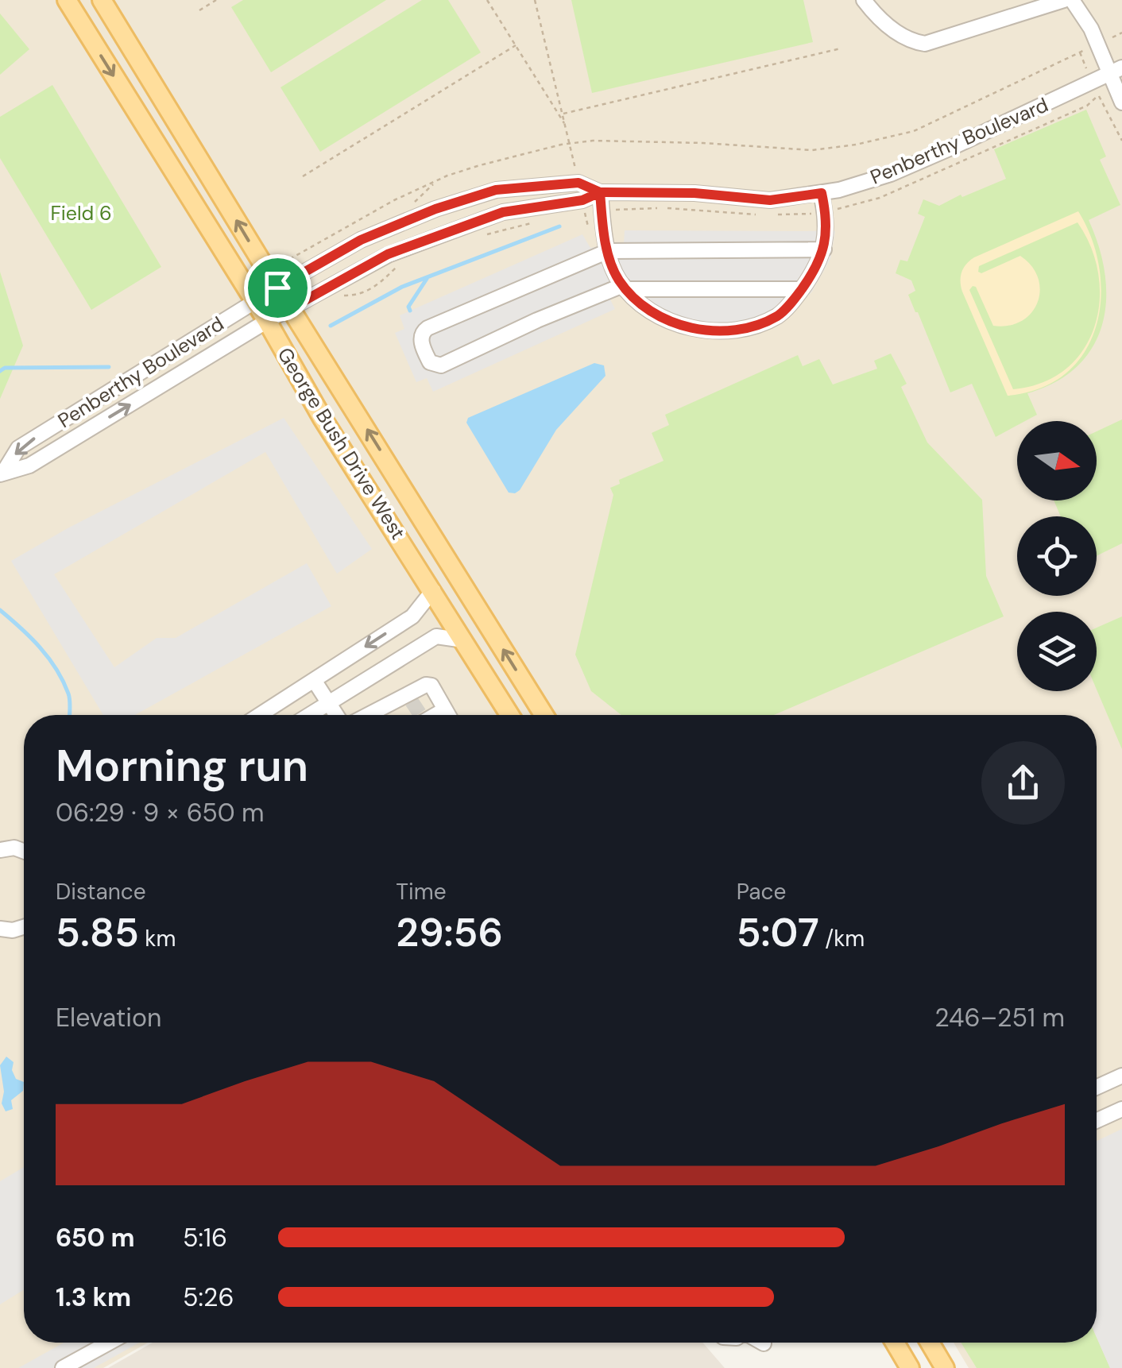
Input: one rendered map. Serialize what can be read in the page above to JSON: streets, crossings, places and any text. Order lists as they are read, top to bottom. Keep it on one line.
{"streets":{"main road":["George Bush Drive West"],"street":["Penberthy Boulevard"]},"crossings":[["Penberthy Boulevard","George Bush Drive West"]],"parks":["Field 6"],"north":"right","page":{"heading":["Morning run","06:29 · 9 × 650 m"],"stats":[["Distance","5.85 km"],["Time","29:56"],["Pace","5:07 /km"]],"chart":["Elevation","246–251 m"],"list":[{"name":"650 m","note":"5:16"},{"name":"1.3 km","note":"5:26"}]}}
